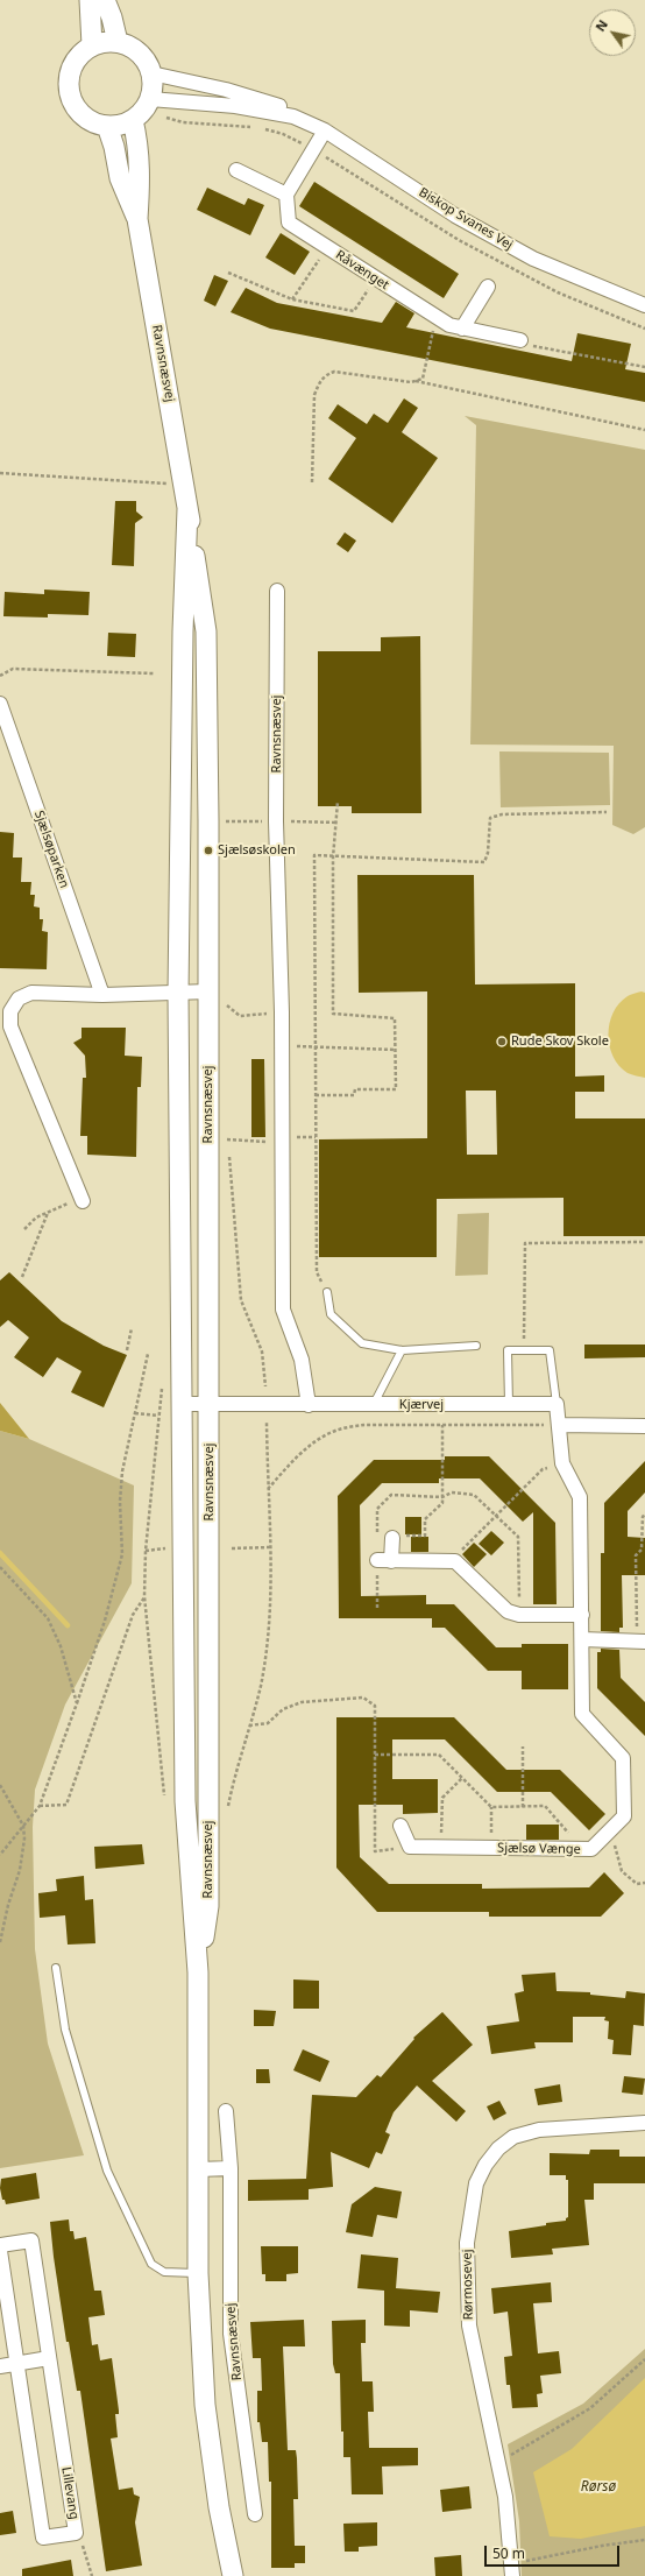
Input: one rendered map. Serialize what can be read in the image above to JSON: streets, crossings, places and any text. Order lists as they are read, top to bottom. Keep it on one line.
{"streets":{"main road":["Ravnsnæsvej"],"street":["Biskop Svanes Vej","Råvænget","Sjælsøparken","Kjærvej","Sjælsø Vænge","Rørmosevej","Lillevang"]},"crossings":[["Biskop Svanes Vej","Ravnsnæsvej"],["Ravnsnæsvej","Kjærvej"]],"water":["Rørsø"],"places":["Sjælsøskolen","Rude Skov Skole"],"scale_bar":"50 m","north":"top left"}
